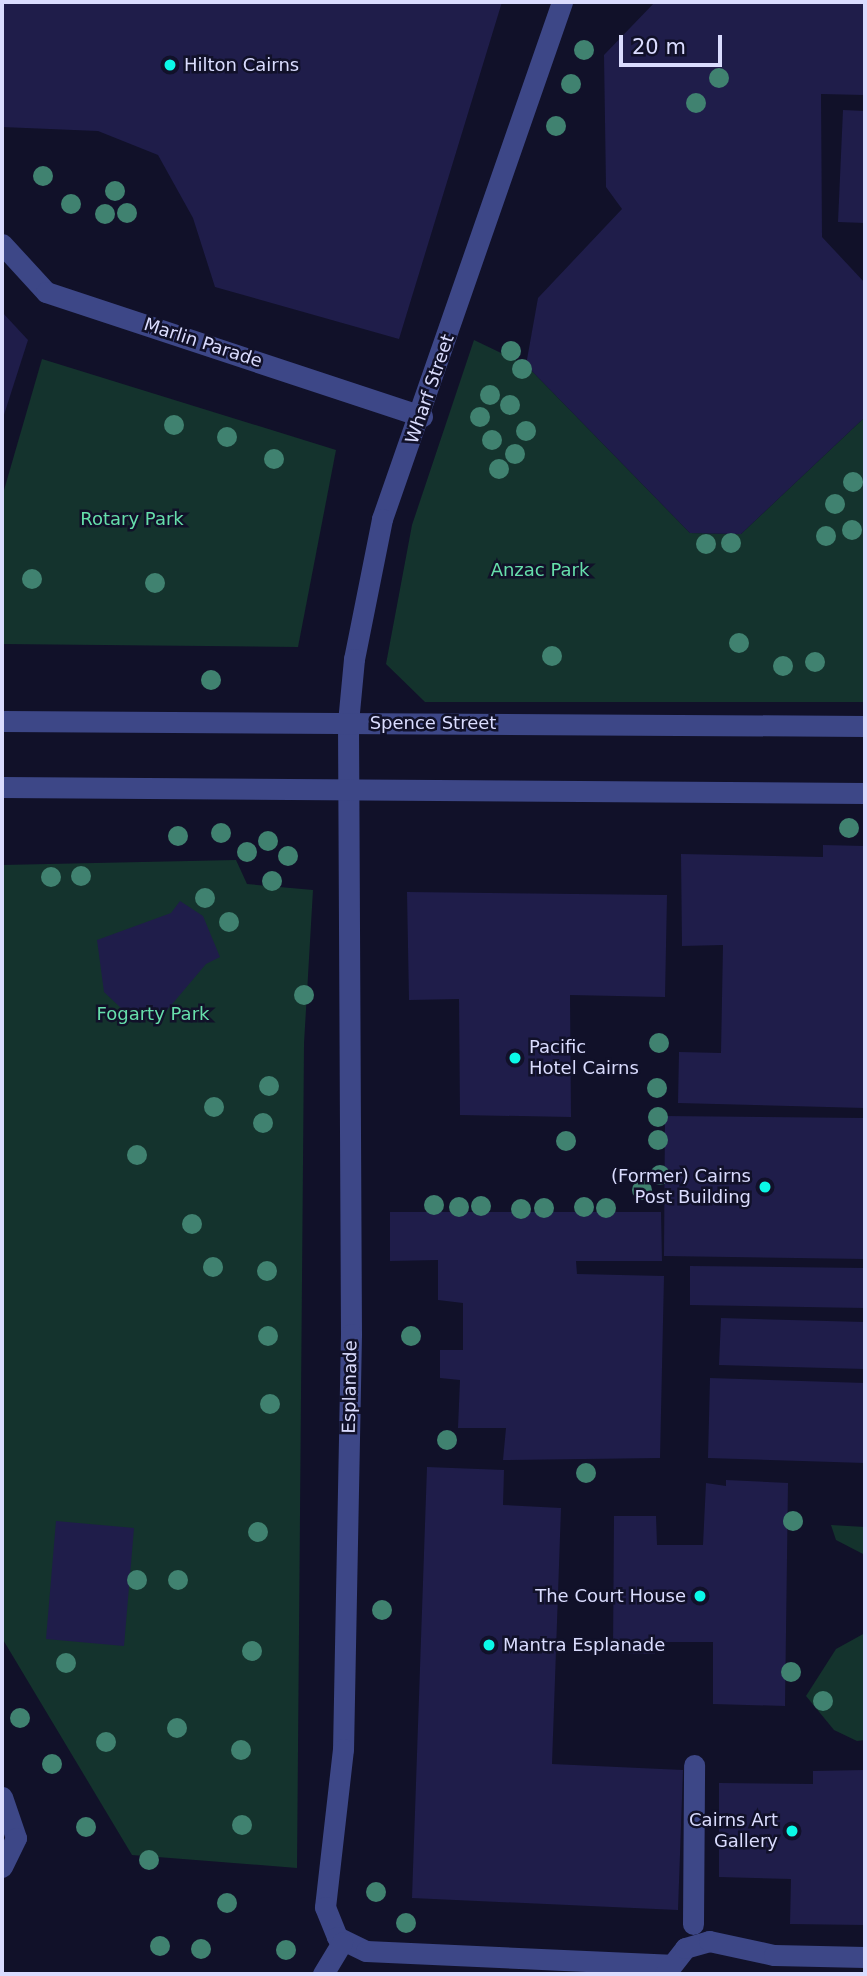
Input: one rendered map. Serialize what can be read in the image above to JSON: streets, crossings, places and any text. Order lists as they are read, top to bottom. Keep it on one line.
{"streets":{"street":["Marlin Parade","Wharf Street","Spence Street","Esplanade"]},"crossings":[["Marlin Parade","Wharf Street"],["Wharf Street","Spence Street"],["Wharf Street","Esplanade"]],"parks":["Rotary Park","Anzac Park","Fogarty Park"],"places":["Hilton Cairns","Pacific Hotel Cairns","(Former) Cairns Post Building","The Court House","Mantra Esplanade","Cairns Art Gallery"],"scale_bar":"20 m"}
